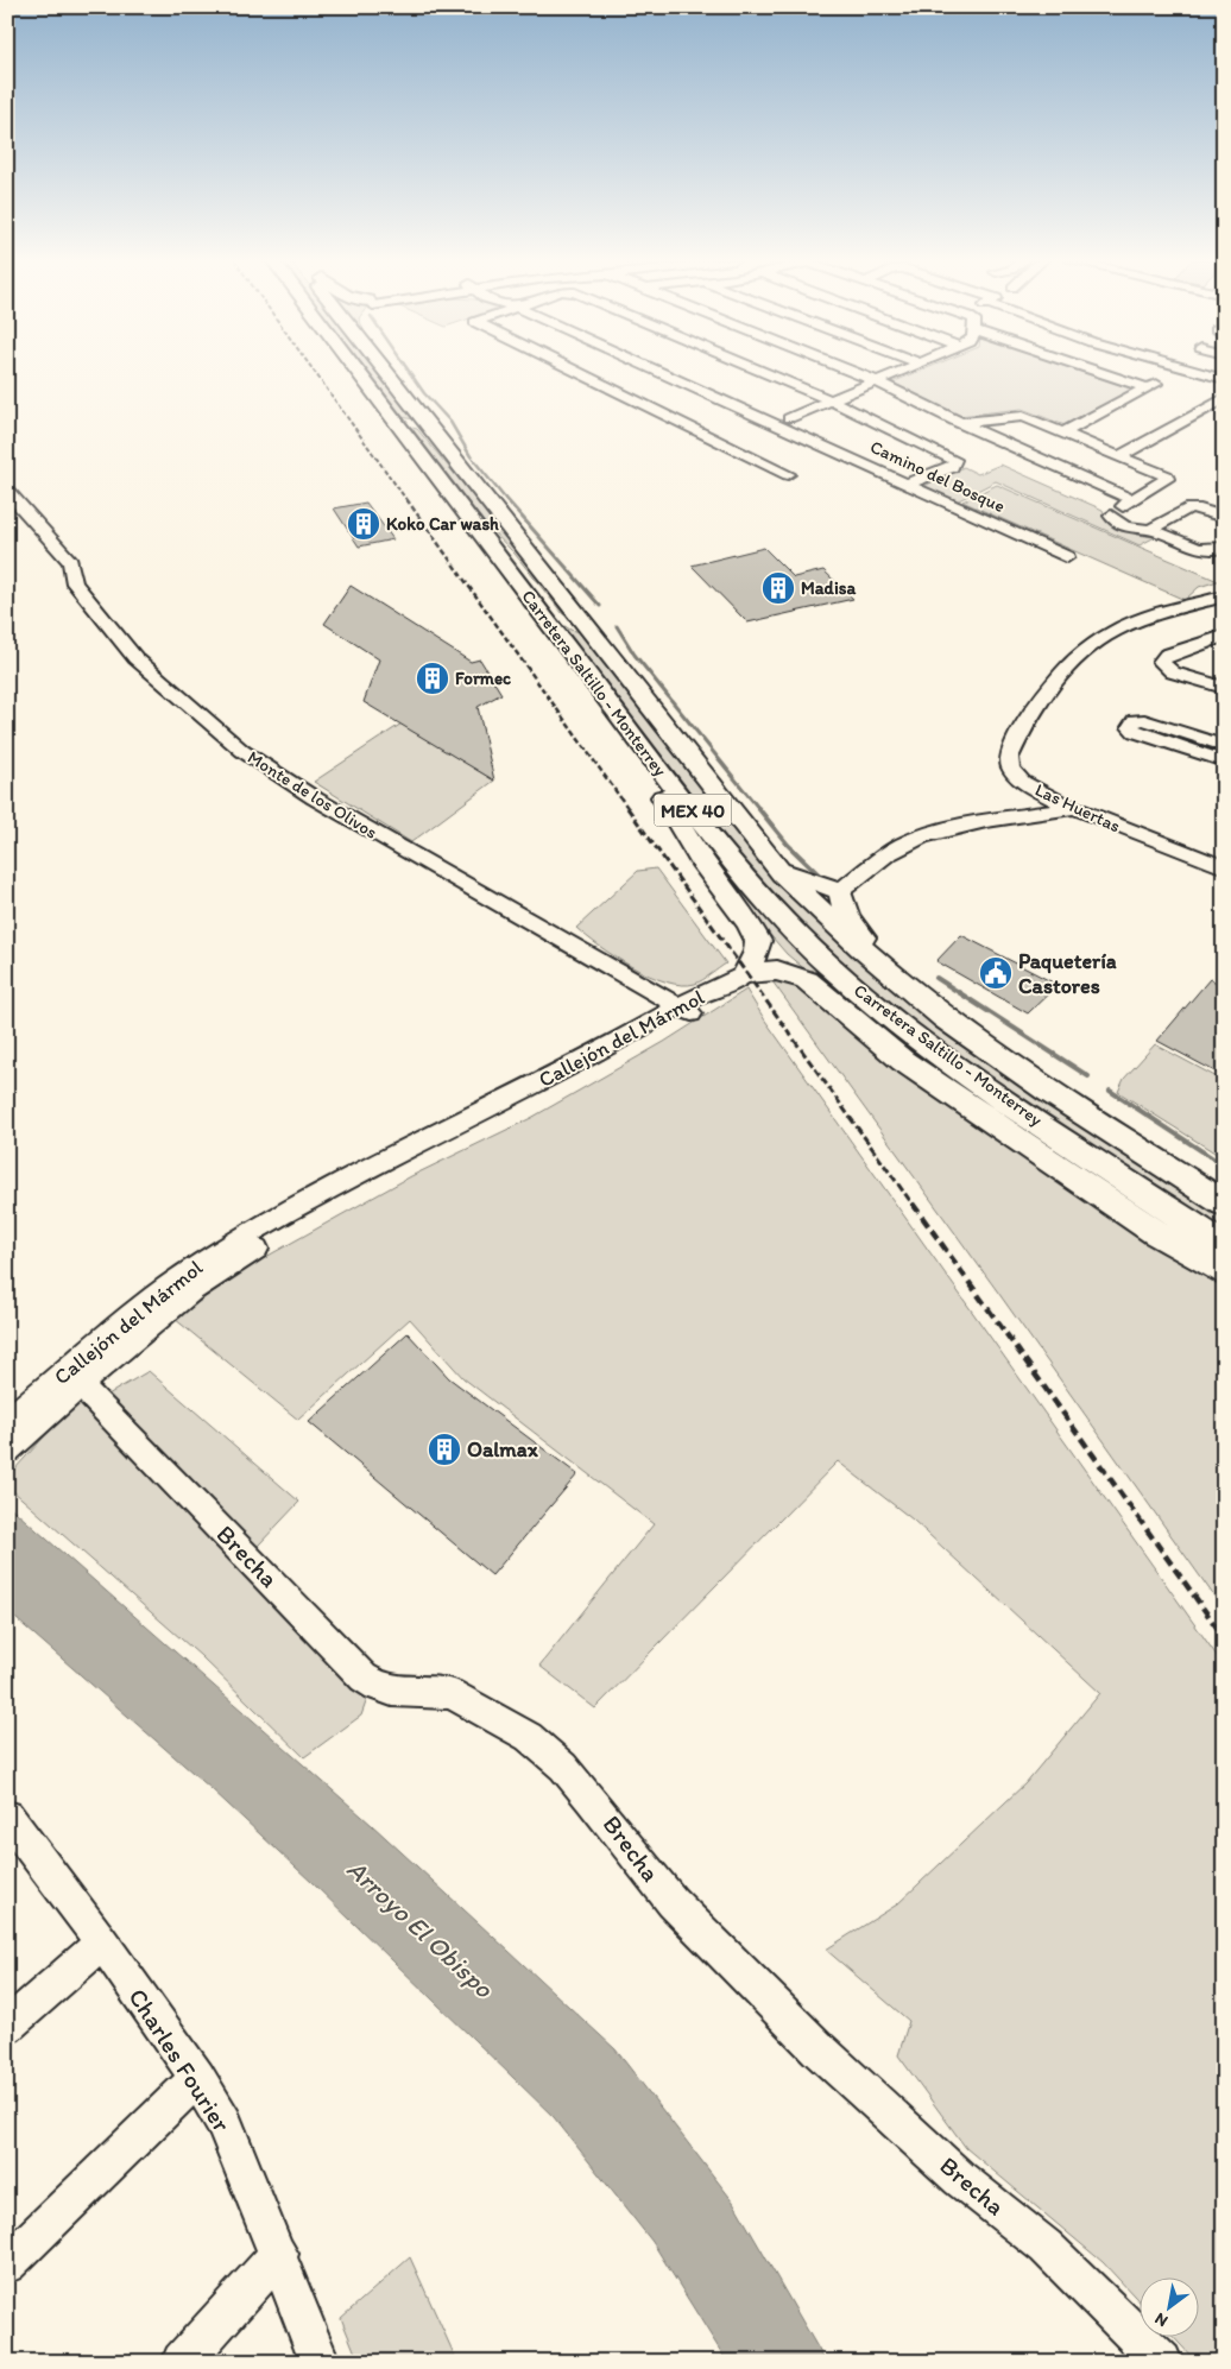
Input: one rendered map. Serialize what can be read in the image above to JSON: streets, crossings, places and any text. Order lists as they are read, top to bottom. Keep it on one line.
{"streets":{"main road":["Carretera Saltillo - Monterrey","MEX 40"],"street":["Camino del Bosque","Monte de los Olivos","Las Huertas","Callejón del Mármol","Brecha","Charles Fourier"]},"crossings":[["Monte de los Olivos","Callejón del Mármol"],["Callejón del Mármol","Brecha"]],"water":["Arroyo El Obispo"],"places":{"building":["Koko Car wash","Madisa","Formec","Oalmax"],"public building":["Paquetería Castores"]},"north":"bottom left"}
